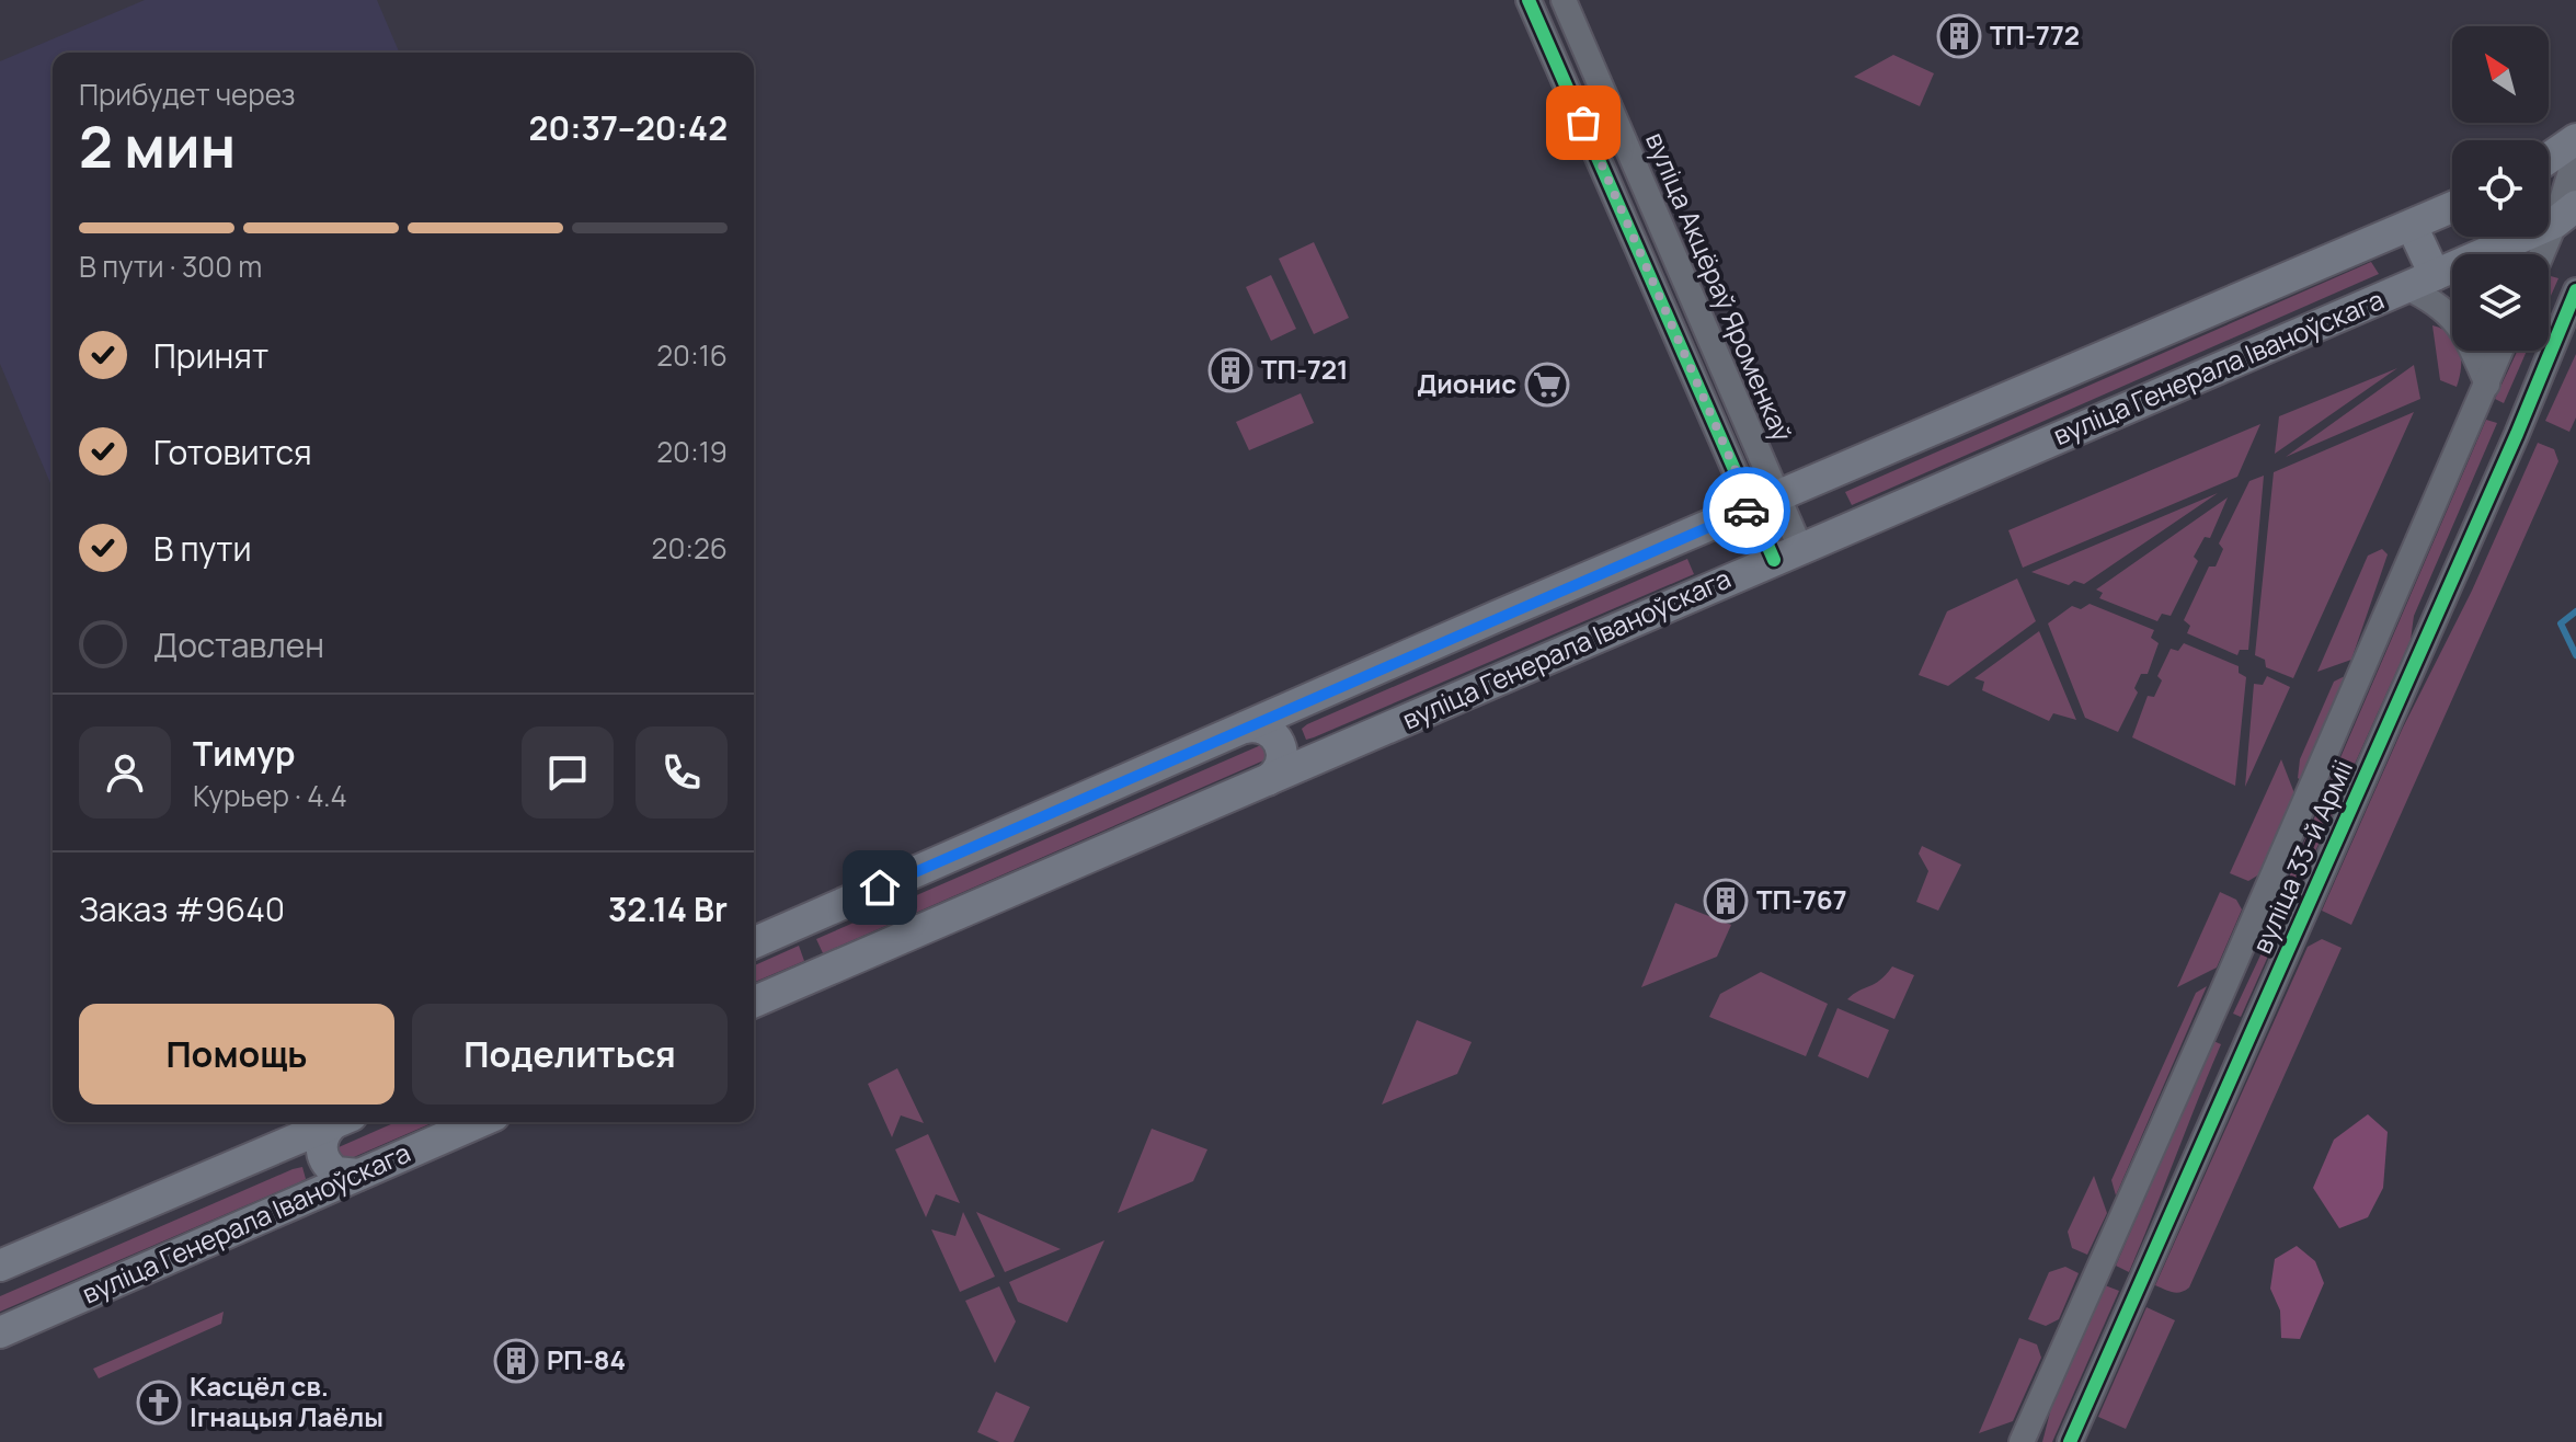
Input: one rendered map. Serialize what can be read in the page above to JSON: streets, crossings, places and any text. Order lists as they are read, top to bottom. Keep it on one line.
{"streets":{"main road":["вуліца Генерала Іваноўскага"],"street":["вуліца Акцёраў Яроменкаў","вуліца 33-й Арміі"]},"crossings":[["вуліца Акцёраў Яроменкаў","вуліца Генерала Іваноўскага"]],"places":{"building":["ТП-772","ТП-721","ТП-767","РП-84"],"supermarket":["Дионис"],"church":["Касцёл св. Ігнацыя Лаёлы"]},"north":"top left","page":{"heading":["2 мин","Прибудет через","20:37–20:42"],"panel":["Тимур","Курьер · 4.4","Заказ #9640","32.14 Br"],"bar":"В пути · 300 m","list":[["Принят","20:16"],["Готовится","20:19"],["В пути","20:26"],"Доставлен"],"buttons":["Помощь","Поделиться"]}}
